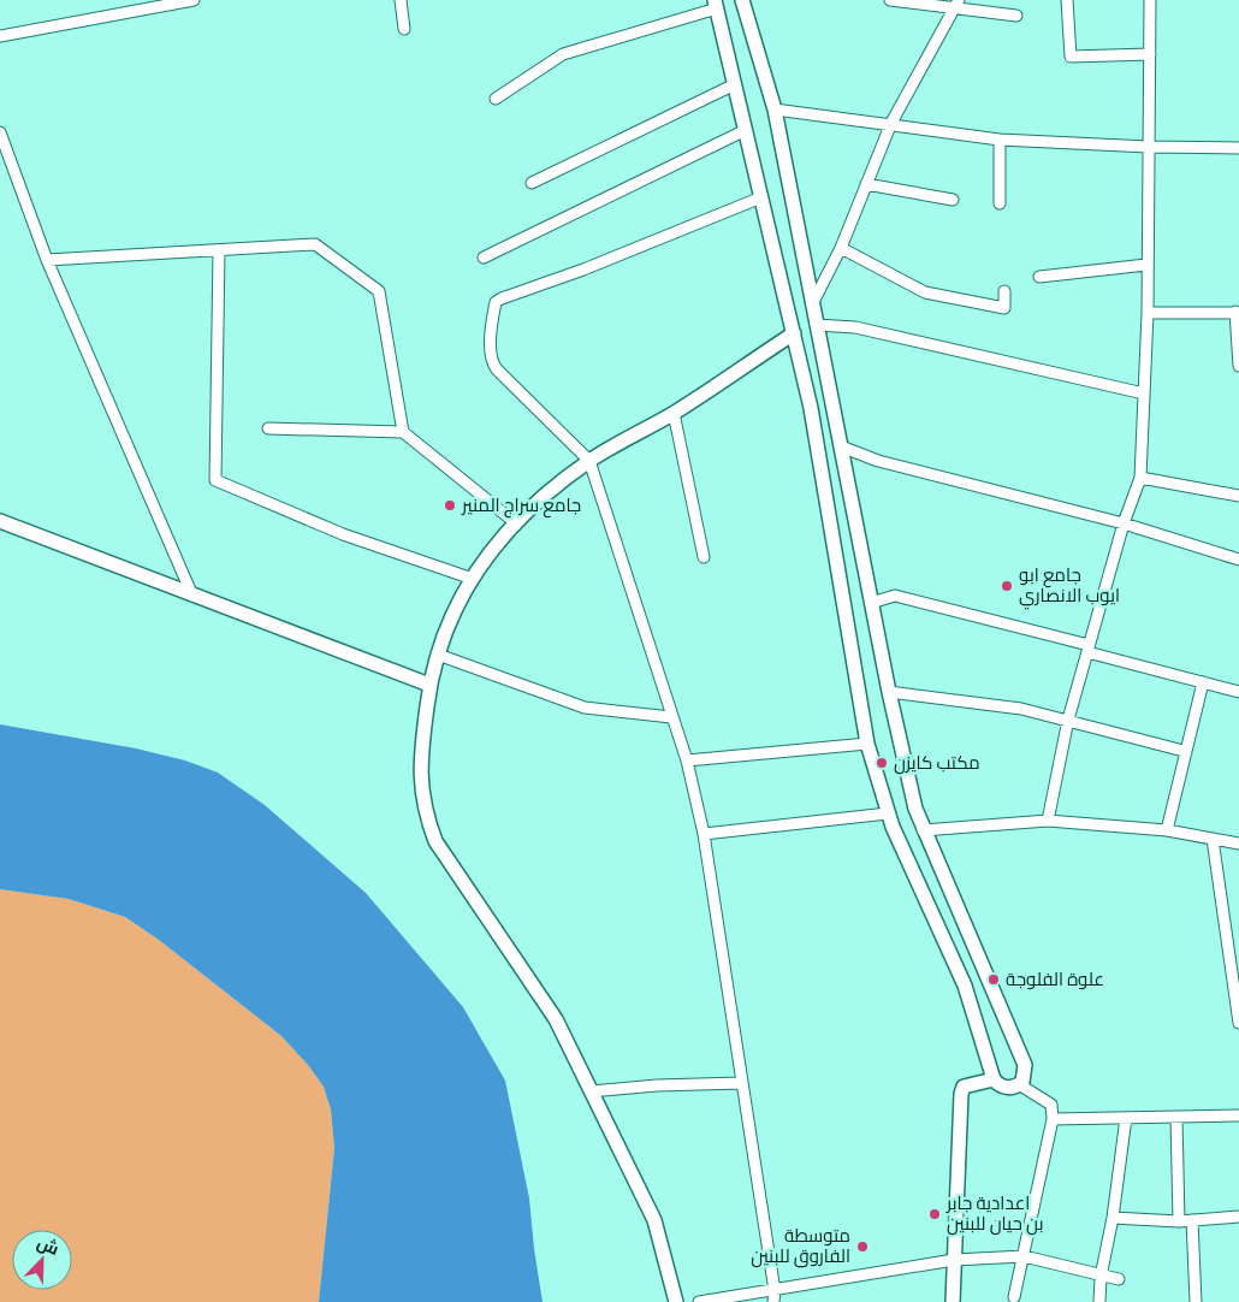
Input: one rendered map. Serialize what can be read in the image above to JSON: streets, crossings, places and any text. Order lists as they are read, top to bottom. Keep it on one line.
{"places":["جامع سراج المنير","جامع ابو ايوب الانصاري","مكتب كايزن","علوة الفلوجة","اعدادية جابر بن حيان للبنين","متوسطة الفاروق للبنين"],"north":"top right"}
